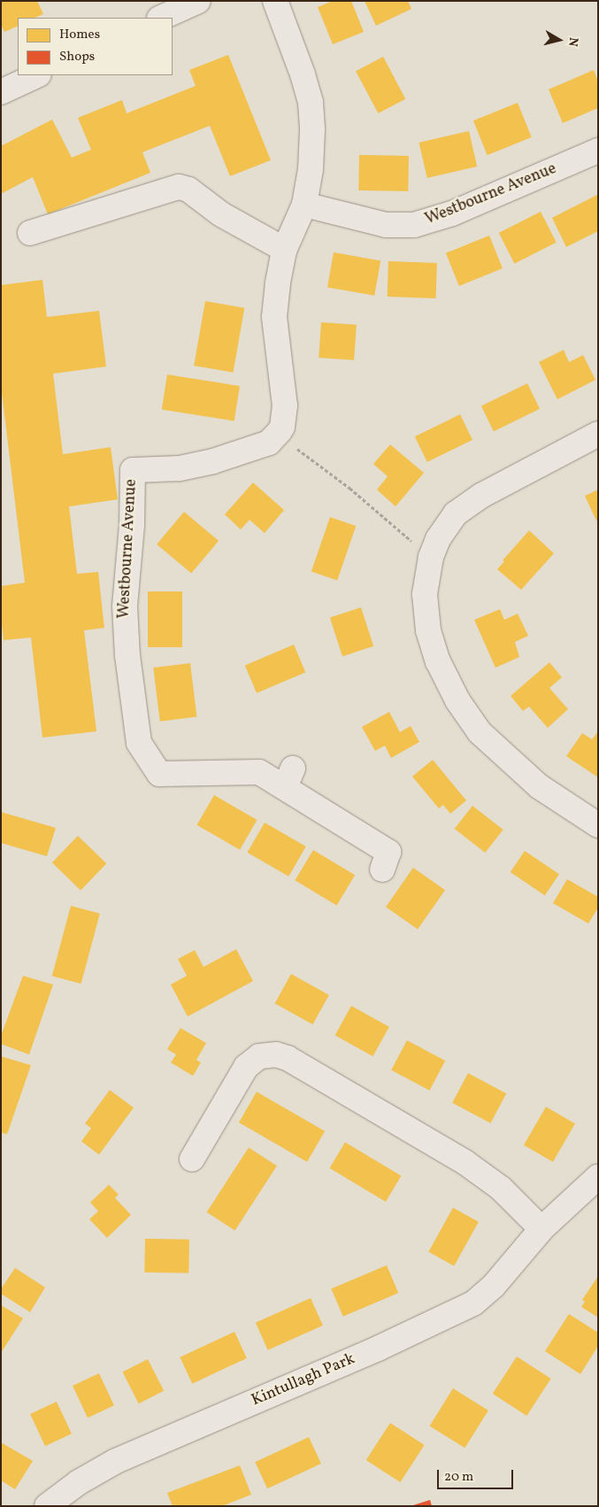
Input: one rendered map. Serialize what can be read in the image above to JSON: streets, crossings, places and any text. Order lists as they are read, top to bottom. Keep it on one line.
{"streets":{"street":["Westbourne Avenue","Kintullagh Park"]},"legend":["Homes","Shops"],"scale_bar":"20 m","north":"right"}
